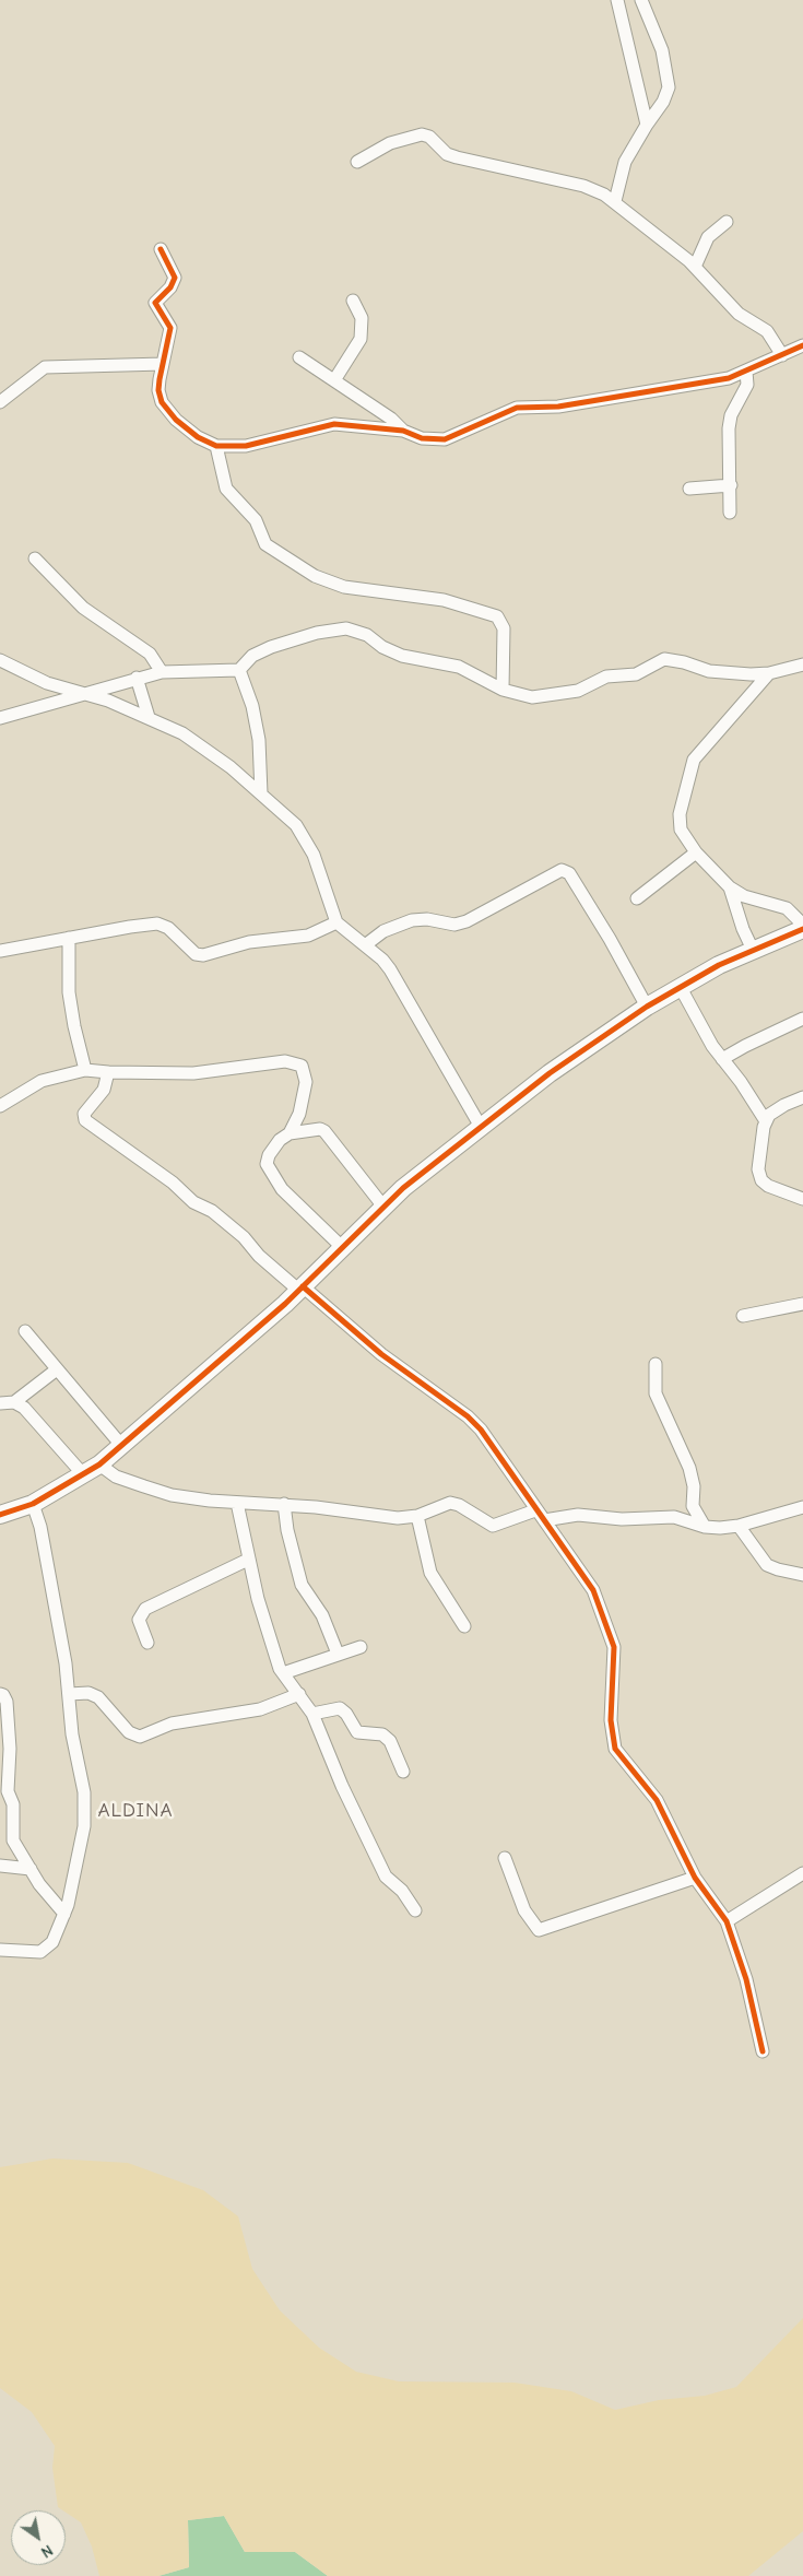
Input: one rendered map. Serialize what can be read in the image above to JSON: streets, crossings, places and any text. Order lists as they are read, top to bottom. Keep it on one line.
{"districts":["ALDINA"],"north":"bottom right"}
